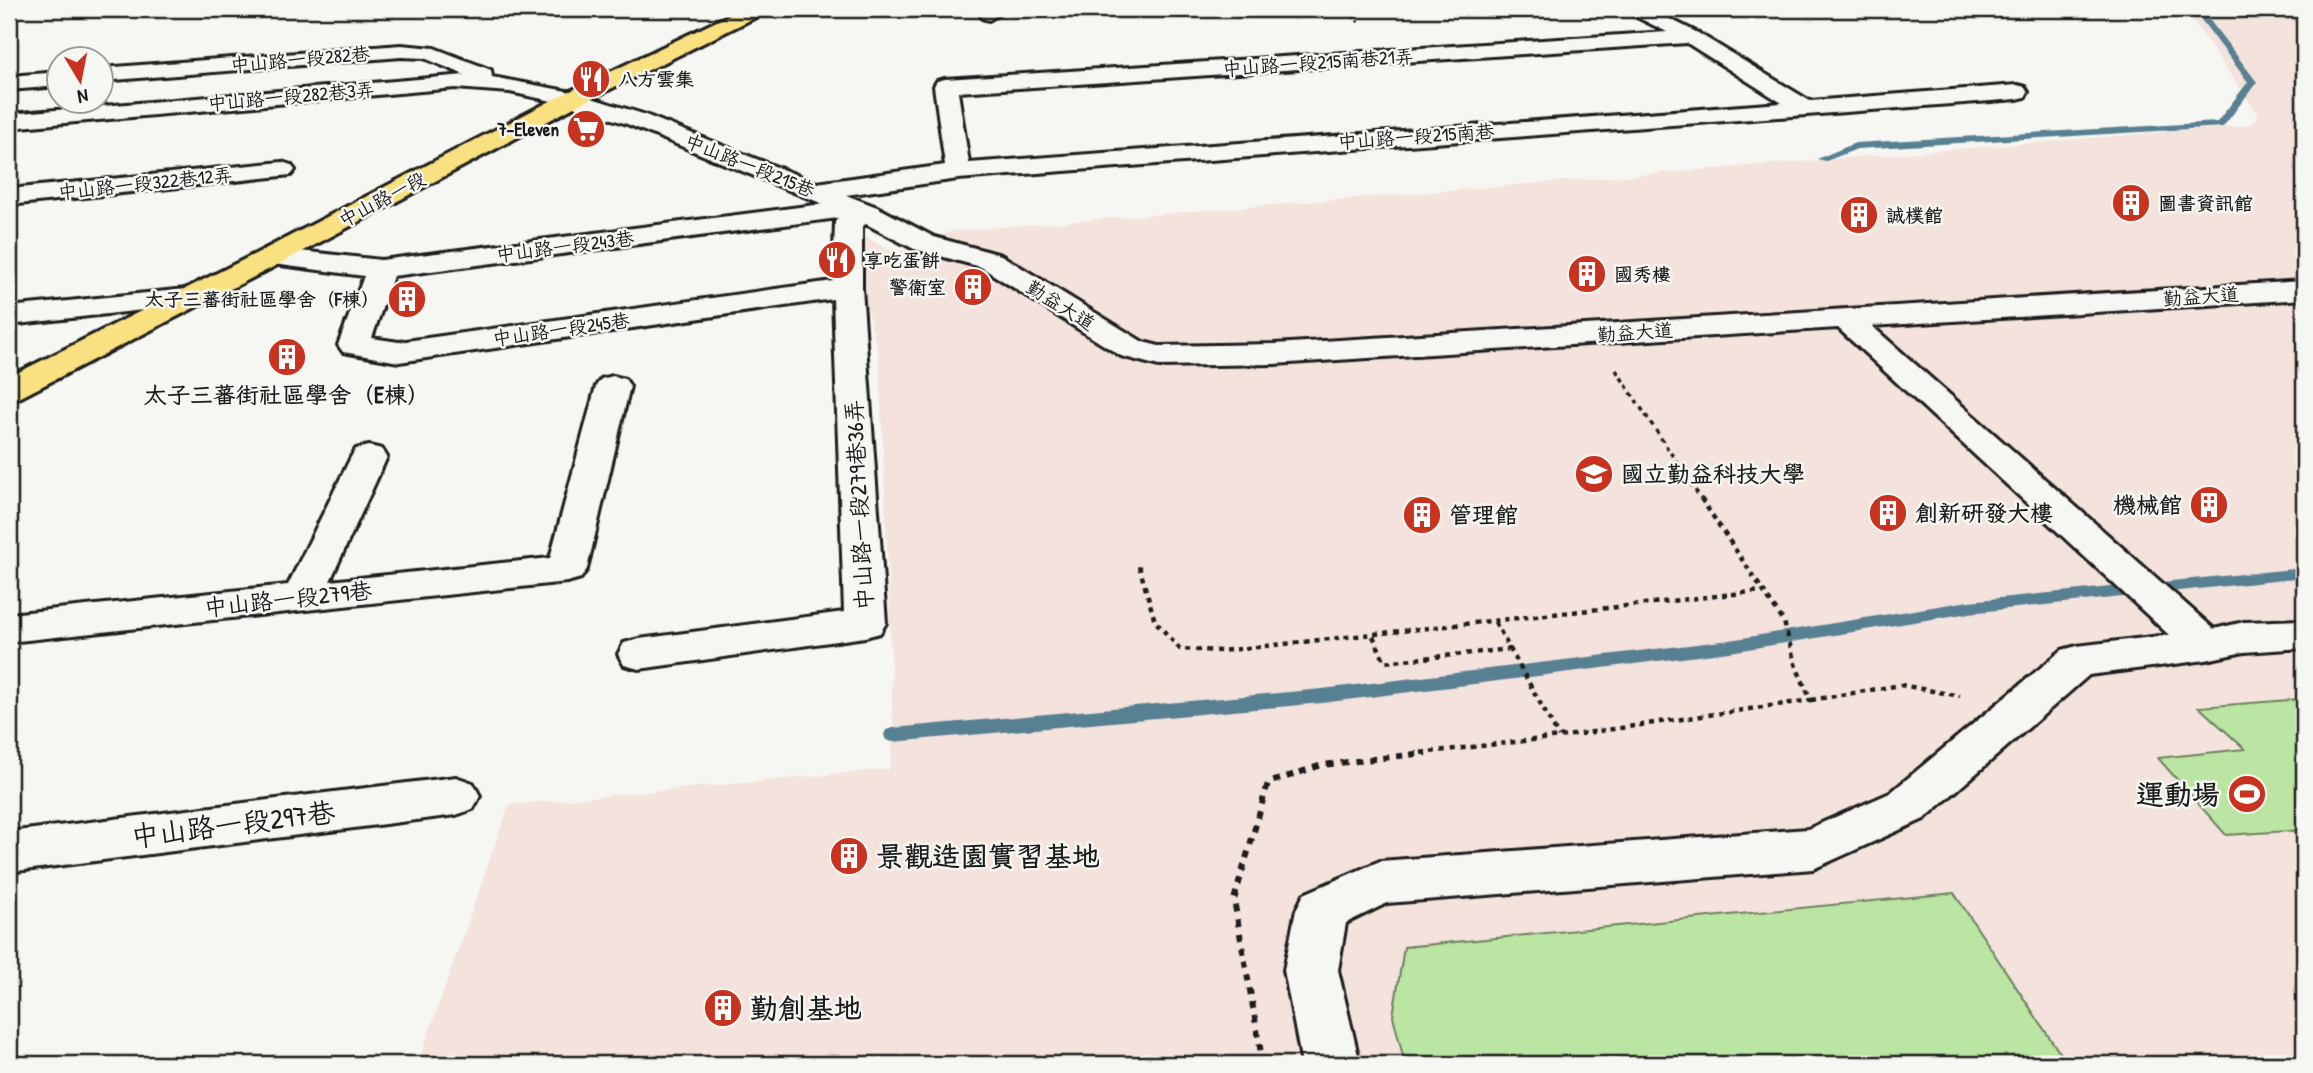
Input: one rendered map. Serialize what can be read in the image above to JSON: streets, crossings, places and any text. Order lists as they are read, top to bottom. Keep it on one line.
{"streets":{"main road":["中山路一段"],"street":["中山路一段282巷","中山路一段215南巷21弄","中山路一段282巷3弄","中山路一段215南巷","中山路一段215巷","中山路一段322巷12弄","中山路一段243巷","勤益大道","中山路一段245巷","中山路一段279巷36弄","中山路一段279巷","中山路一段297巷"]},"crossings":[["中山路一段282巷","中山路一段282巷3弄"],["中山路一段215南巷21弄","中山路一段215南巷"],["中山路一段282巷3弄","中山路一段215巷"],["中山路一段282巷3弄","中山路一段"],["中山路一段215南巷","中山路一段215巷"],["中山路一段215巷","中山路一段"],["中山路一段215巷","中山路一段243巷"],["中山路一段215巷","勤益大道"],["中山路一段215巷","中山路一段279巷36弄"],["中山路一段","中山路一段243巷"],["中山路一段243巷","中山路一段245巷"],["中山路一段243巷","中山路一段279巷36弄"],["中山路一段245巷","中山路一段279巷36弄"]],"places":{"restaurant":["八方雲集","享吃蛋餅"],"supermarket":["7-Eleven"],"building":["圖書資訊館","誠樸館","國秀樓","警衛室","太子三蕃街社區學舍（F棟）","太子三蕃街社區學舍（E棟）","機械館","創新研發大樓","管理館","景觀造園實習基地","勤創基地"],"school or university":["國立勤益科技大學"],"sports":["運動場"]},"north":"bottom"}
